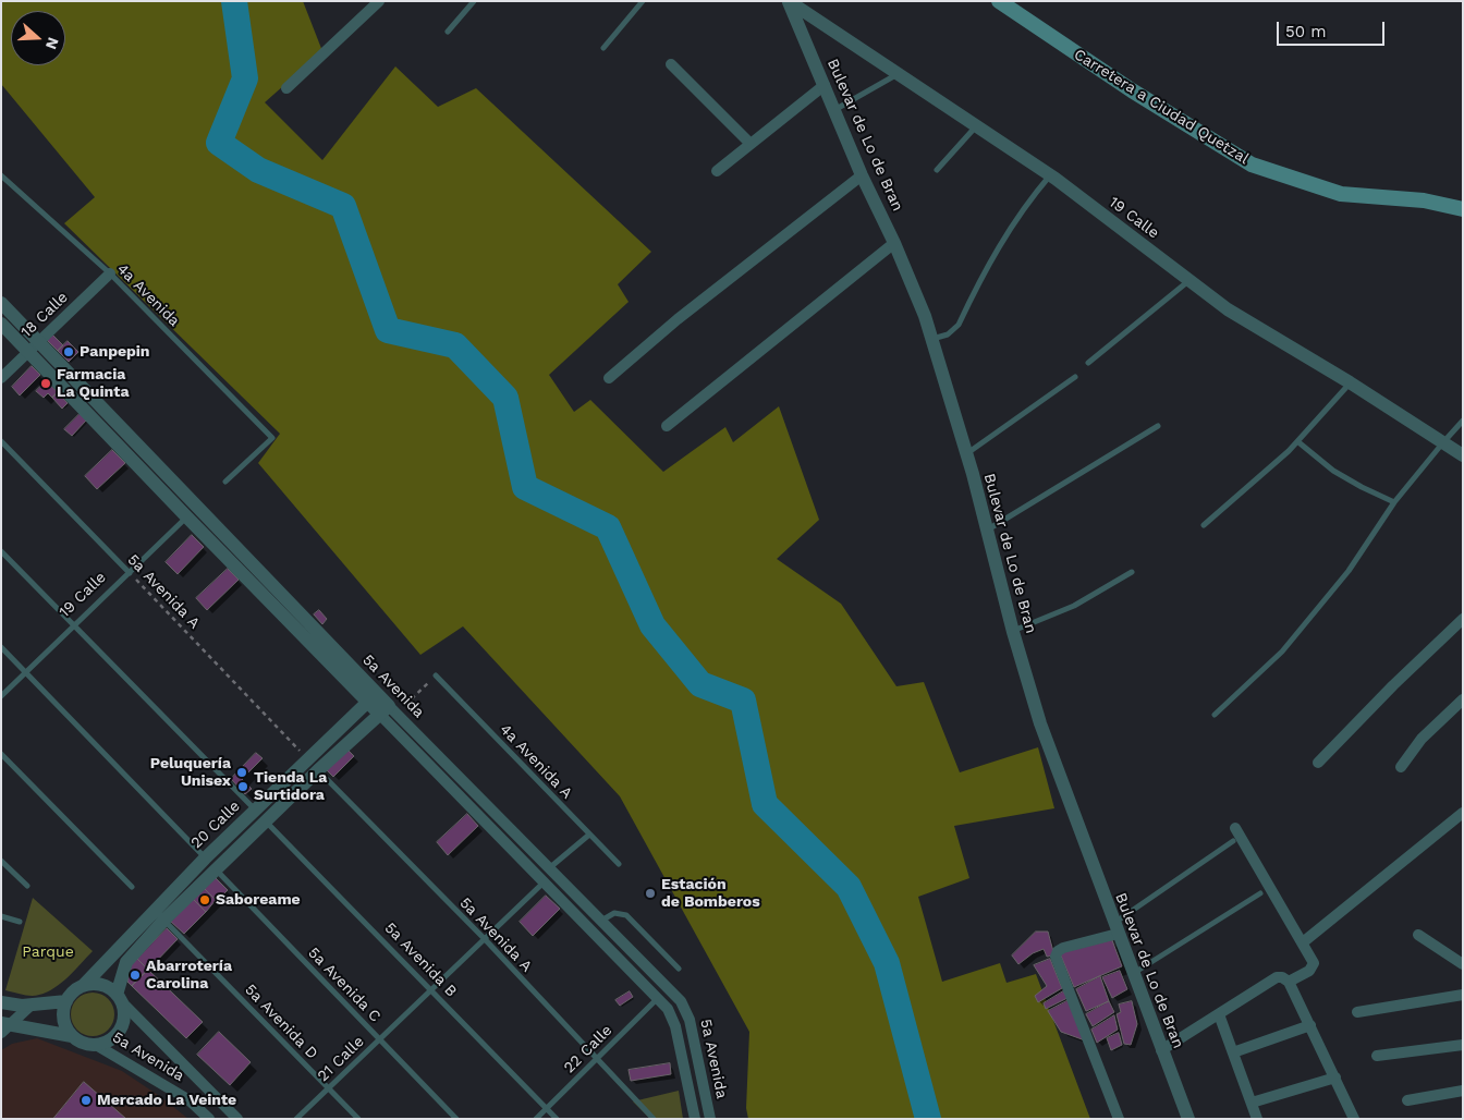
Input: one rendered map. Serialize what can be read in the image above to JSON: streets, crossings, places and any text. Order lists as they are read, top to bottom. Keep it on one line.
{"streets":{"main road":["Carretera a Ciudad Quetzal"],"street":["Bulevar de Lo de Bran","19 Calle","18 Calle","5a Avenida","20 Calle"],"lane":["4a Avenida","5a Avenida A","4a Avenida A","5a Avenida B","5a Avenida C","5a Avenida D","22 Calle","21 Calle"]},"crossings":[["Bulevar de Lo de Bran","19 Calle"],["19 Calle","5a Avenida A"],["19 Calle","5a Avenida"],["4a Avenida","18 Calle"],["18 Calle","5a Avenida"],["5a Avenida A","20 Calle"],["5a Avenida A","22 Calle"],["5a Avenida A","21 Calle"],["5a Avenida","20 Calle"],["5a Avenida","22 Calle"],["5a Avenida","21 Calle"],["5a Avenida B","22 Calle"],["5a Avenida B","21 Calle"],["5a Avenida C","21 Calle"],["5a Avenida D","21 Calle"]],"parks":["Parque"],"places":["Panpepin","Farmacia La Quinta","Peluquería Unisex","Tienda La Surtidora","Estación de Bomberos","Saboreame","Abarrotería Carolina","Mercado La Veinte"],"scale_bar":"50 m","north":"right"}
